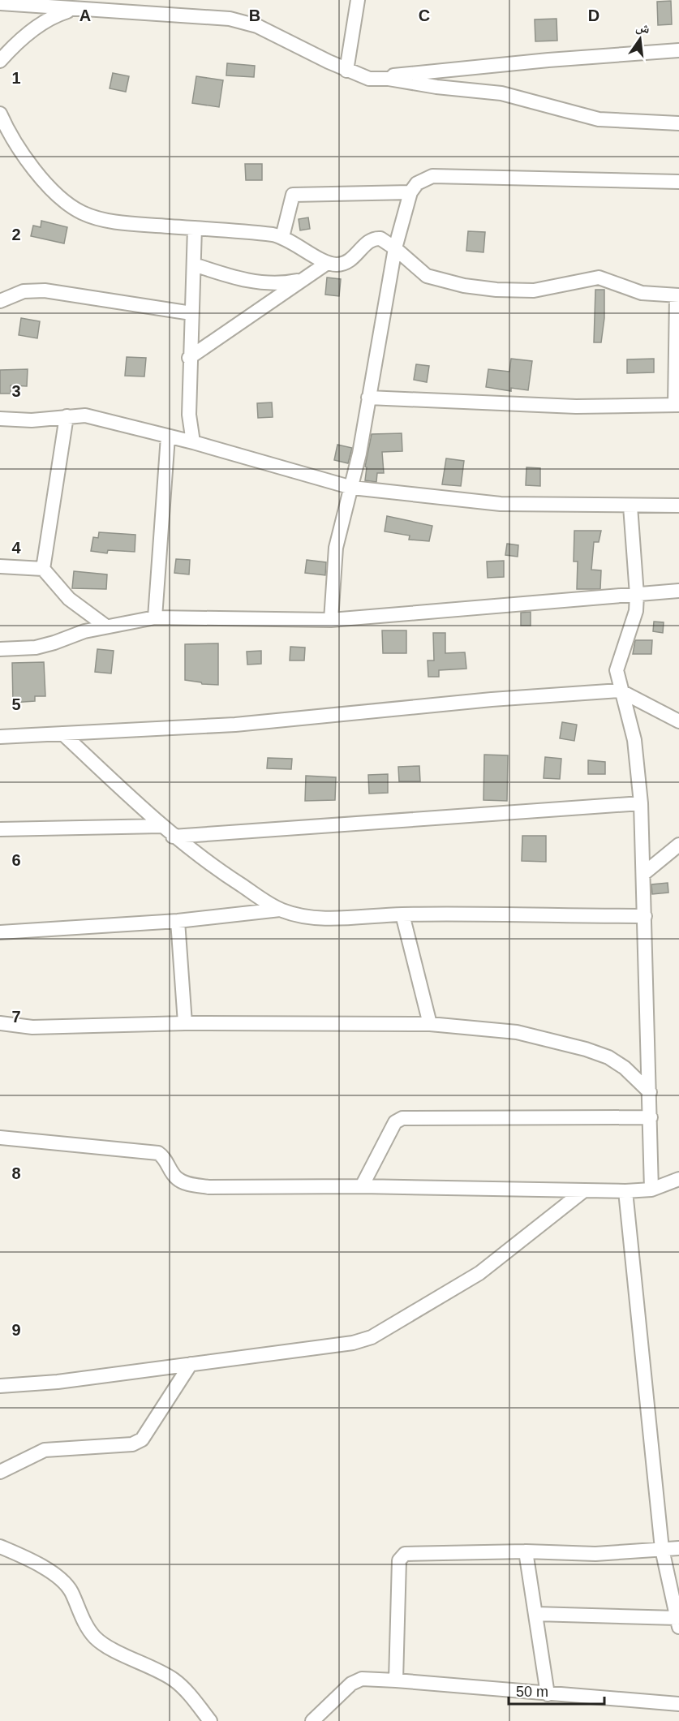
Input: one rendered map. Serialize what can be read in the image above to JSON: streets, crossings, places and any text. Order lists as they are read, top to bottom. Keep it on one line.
{"scale_bar":"50 m","north":"top","grid":{"columns":["A","B","C","D"],"rows":["1","2","3","4","5","6","7","8","9"]}}
